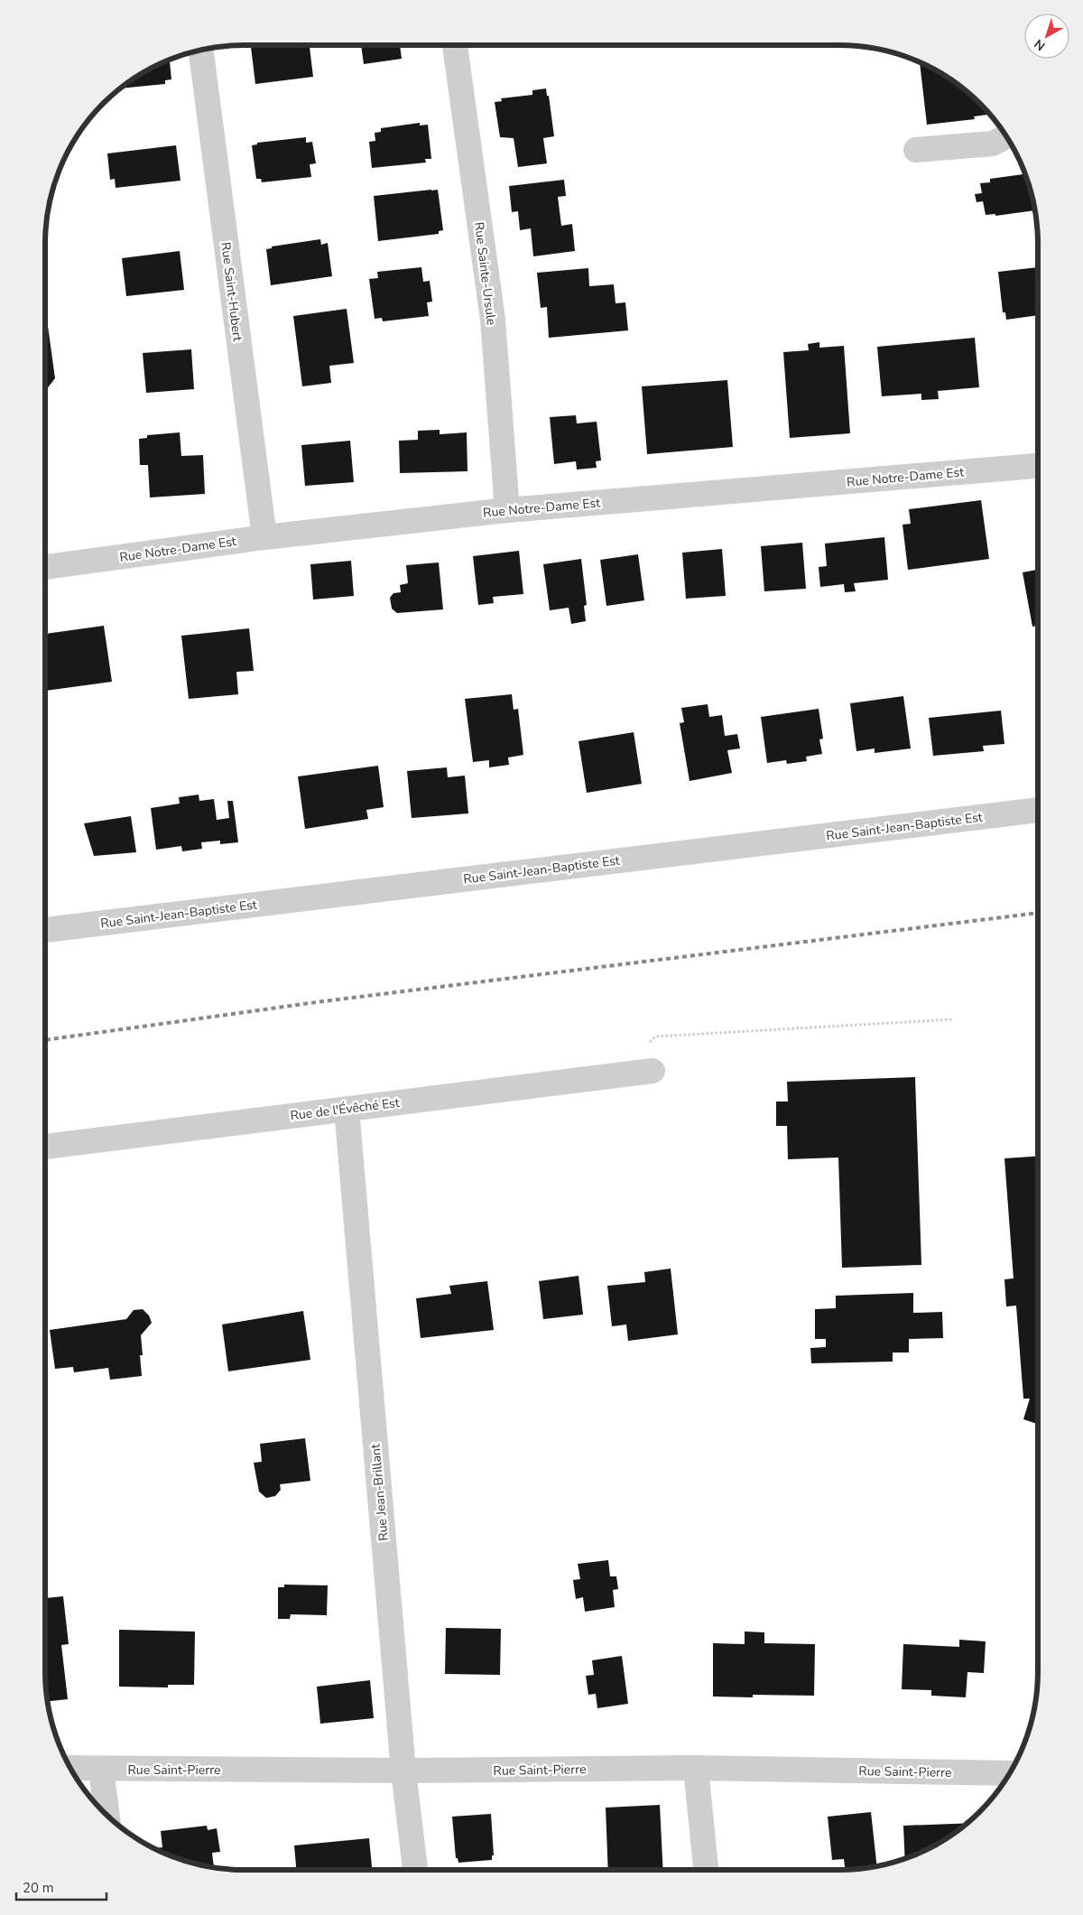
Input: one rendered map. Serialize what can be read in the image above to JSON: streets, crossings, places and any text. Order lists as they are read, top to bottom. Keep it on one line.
{"streets":{"street":["Rue Sainte-Ursule","Rue Saint-Hubert","Rue Notre-Dame Est","Rue Saint-Jean-Baptiste Est","Rue de l'Évêché Est","Rue Jean-Brillant","Rue Saint-Pierre"]},"crossings":[["Rue Sainte-Ursule","Rue Notre-Dame Est"],["Rue Saint-Hubert","Rue Notre-Dame Est"],["Rue de l'Évêché Est","Rue Jean-Brillant"],["Rue Jean-Brillant","Rue Saint-Pierre"]],"scale_bar":"20 m","north":"bottom left"}
